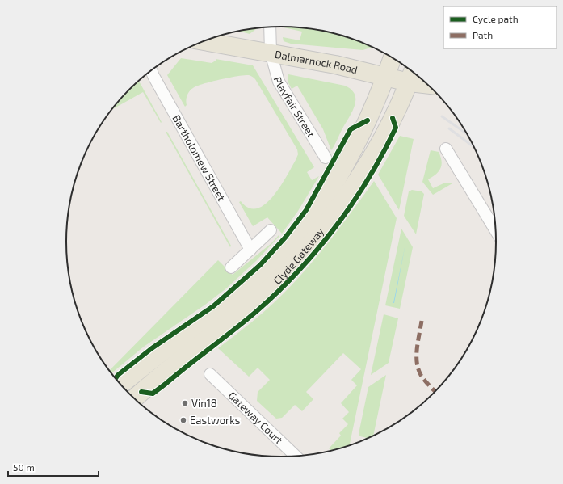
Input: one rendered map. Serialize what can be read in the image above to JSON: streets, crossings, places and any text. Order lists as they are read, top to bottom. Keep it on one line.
{"streets":{"main road":["Dalmarnock Road","Clyde Gateway"],"street":["Playfair Street","Bartholomew Street","Gateway Court"]},"crossings":[["Dalmarnock Road","Playfair Street"],["Dalmarnock Road","Clyde Gateway"]],"places":["Vin18","Eastworks"],"legend":["Cycle path","Path"],"scale_bar":"50 m"}
